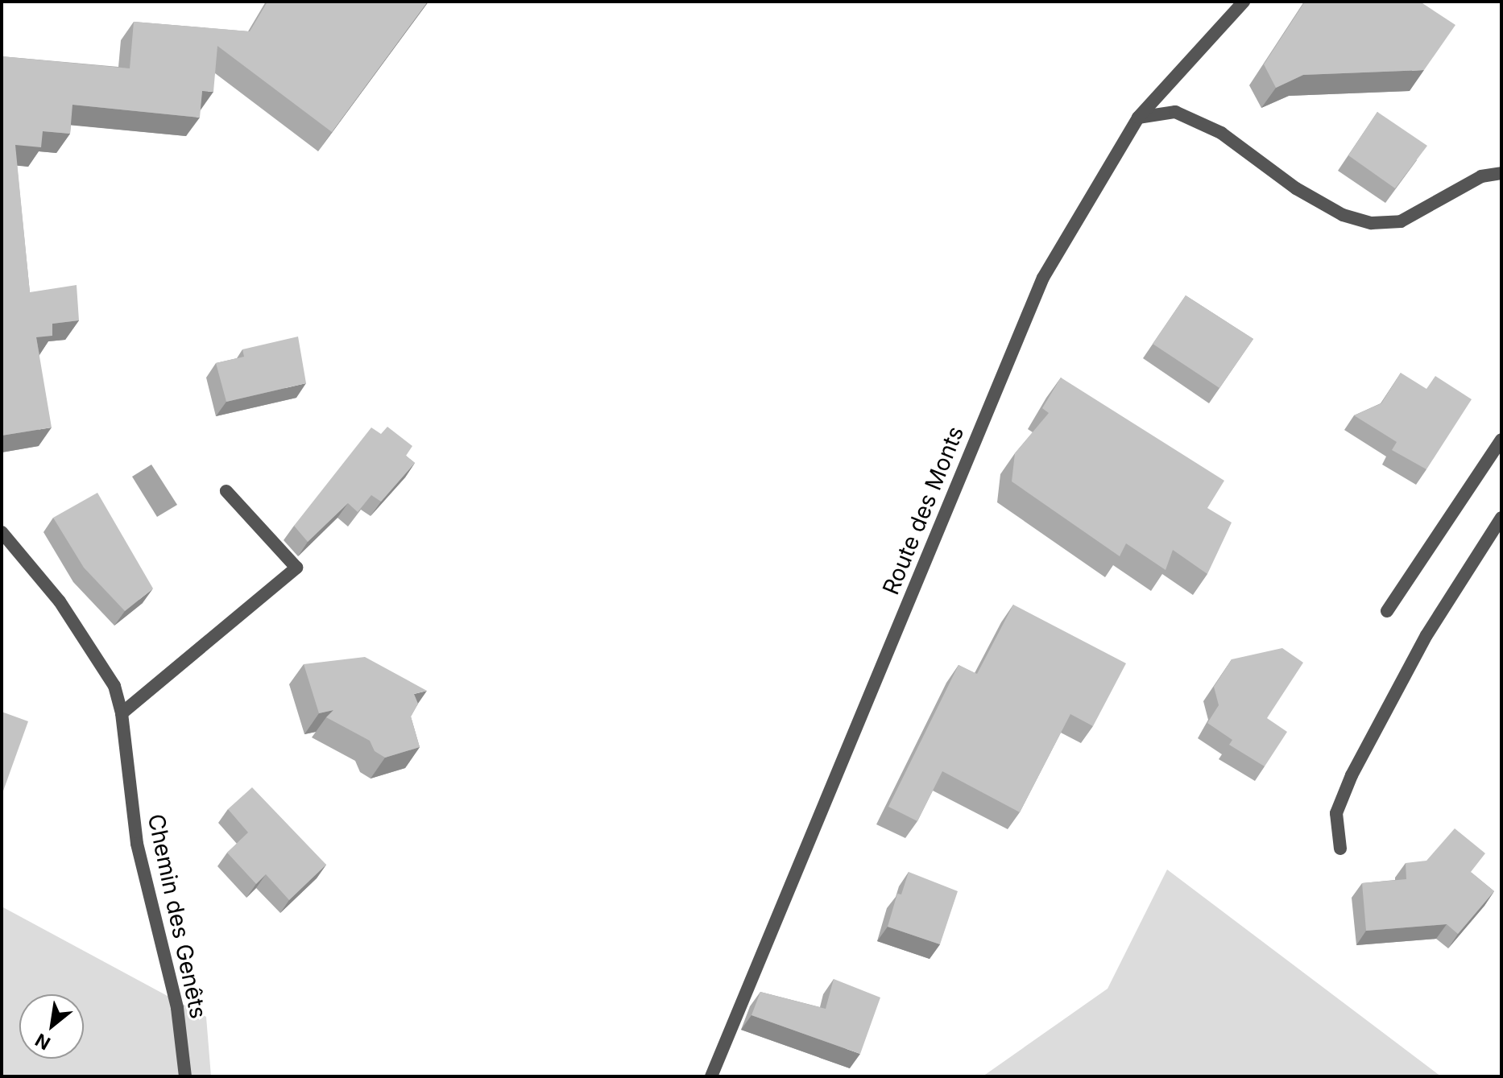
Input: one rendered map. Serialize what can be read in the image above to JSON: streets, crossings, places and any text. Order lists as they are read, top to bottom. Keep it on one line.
{"streets":{"street":["Route des Monts","Chemin des Genêts"]},"north":"bottom left"}
